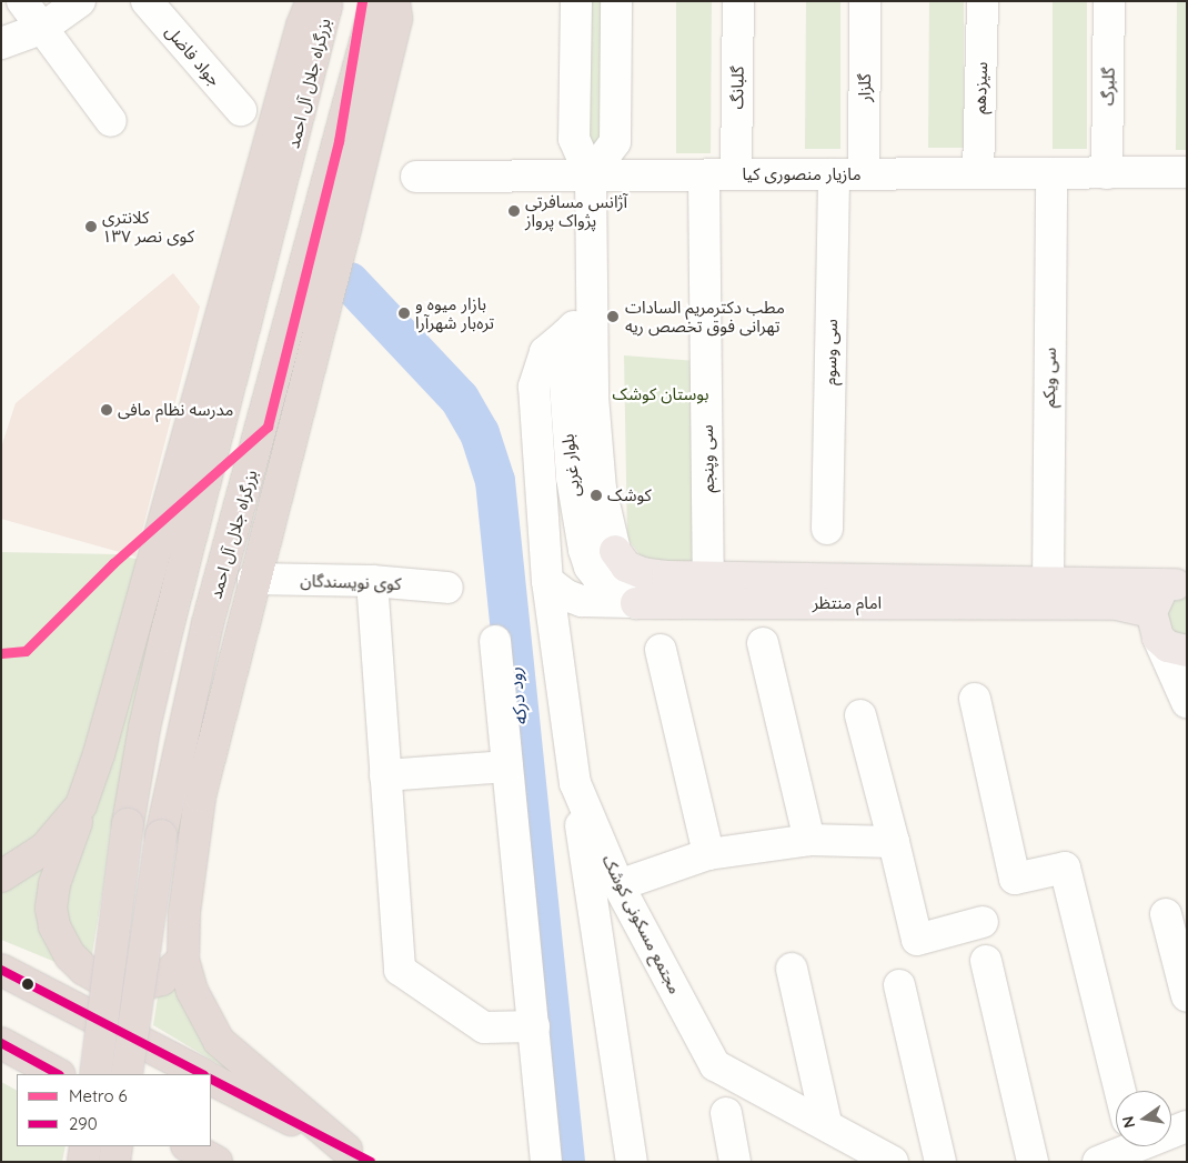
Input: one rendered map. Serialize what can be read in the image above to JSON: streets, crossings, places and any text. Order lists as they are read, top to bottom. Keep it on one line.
{"streets":{"highway":["بزرگراه جلال آل احمد"],"main road":["امام منتظر"],"street":["جواد فاضل","گلبرگ","گلبانگ","گلزار","سیزدهم","مازیار منصوری کیا","سی وسوم","سی ویکم","سی وپنجم","بلوار غربی","کوی نویسندگان","مجتمع مسکونی کوشک"]},"crossings":[["گلبرگ","مازیار منصوری کیا"],["گلبانگ","مازیار منصوری کیا"],["گلزار","مازیار منصوری کیا"],["سیزدهم","مازیار منصوری کیا"],["مازیار منصوری کیا","سی وسوم"],["مازیار منصوری کیا","سی ویکم"],["مازیار منصوری کیا","سی وپنجم"],["مازیار منصوری کیا","بلوار غربی"],["سی ویکم","امام منتظر"],["سی وپنجم","امام منتظر"],["بلوار غربی","امام منتظر"],["بلوار غربی","مجتمع مسکونی کوشک"],["امام منتظر","مجتمع مسکونی کوشک"]],"water":["رود درکه"],"parks":["بوستان کوشک"],"places":["آژانس مسافرتی پژواک پرواز","کلانتری ۱۳۷ کوی نصر","بازار میوه و تره‌بار شهرآرا","مطب دكترمريم السادات تهرانی فوق تخصص ریه","مدرسه نظام مافی","کوشک"],"lines":["metro line 6","transit line 290"],"legend":["Metro 6","290"],"north":"left"}
